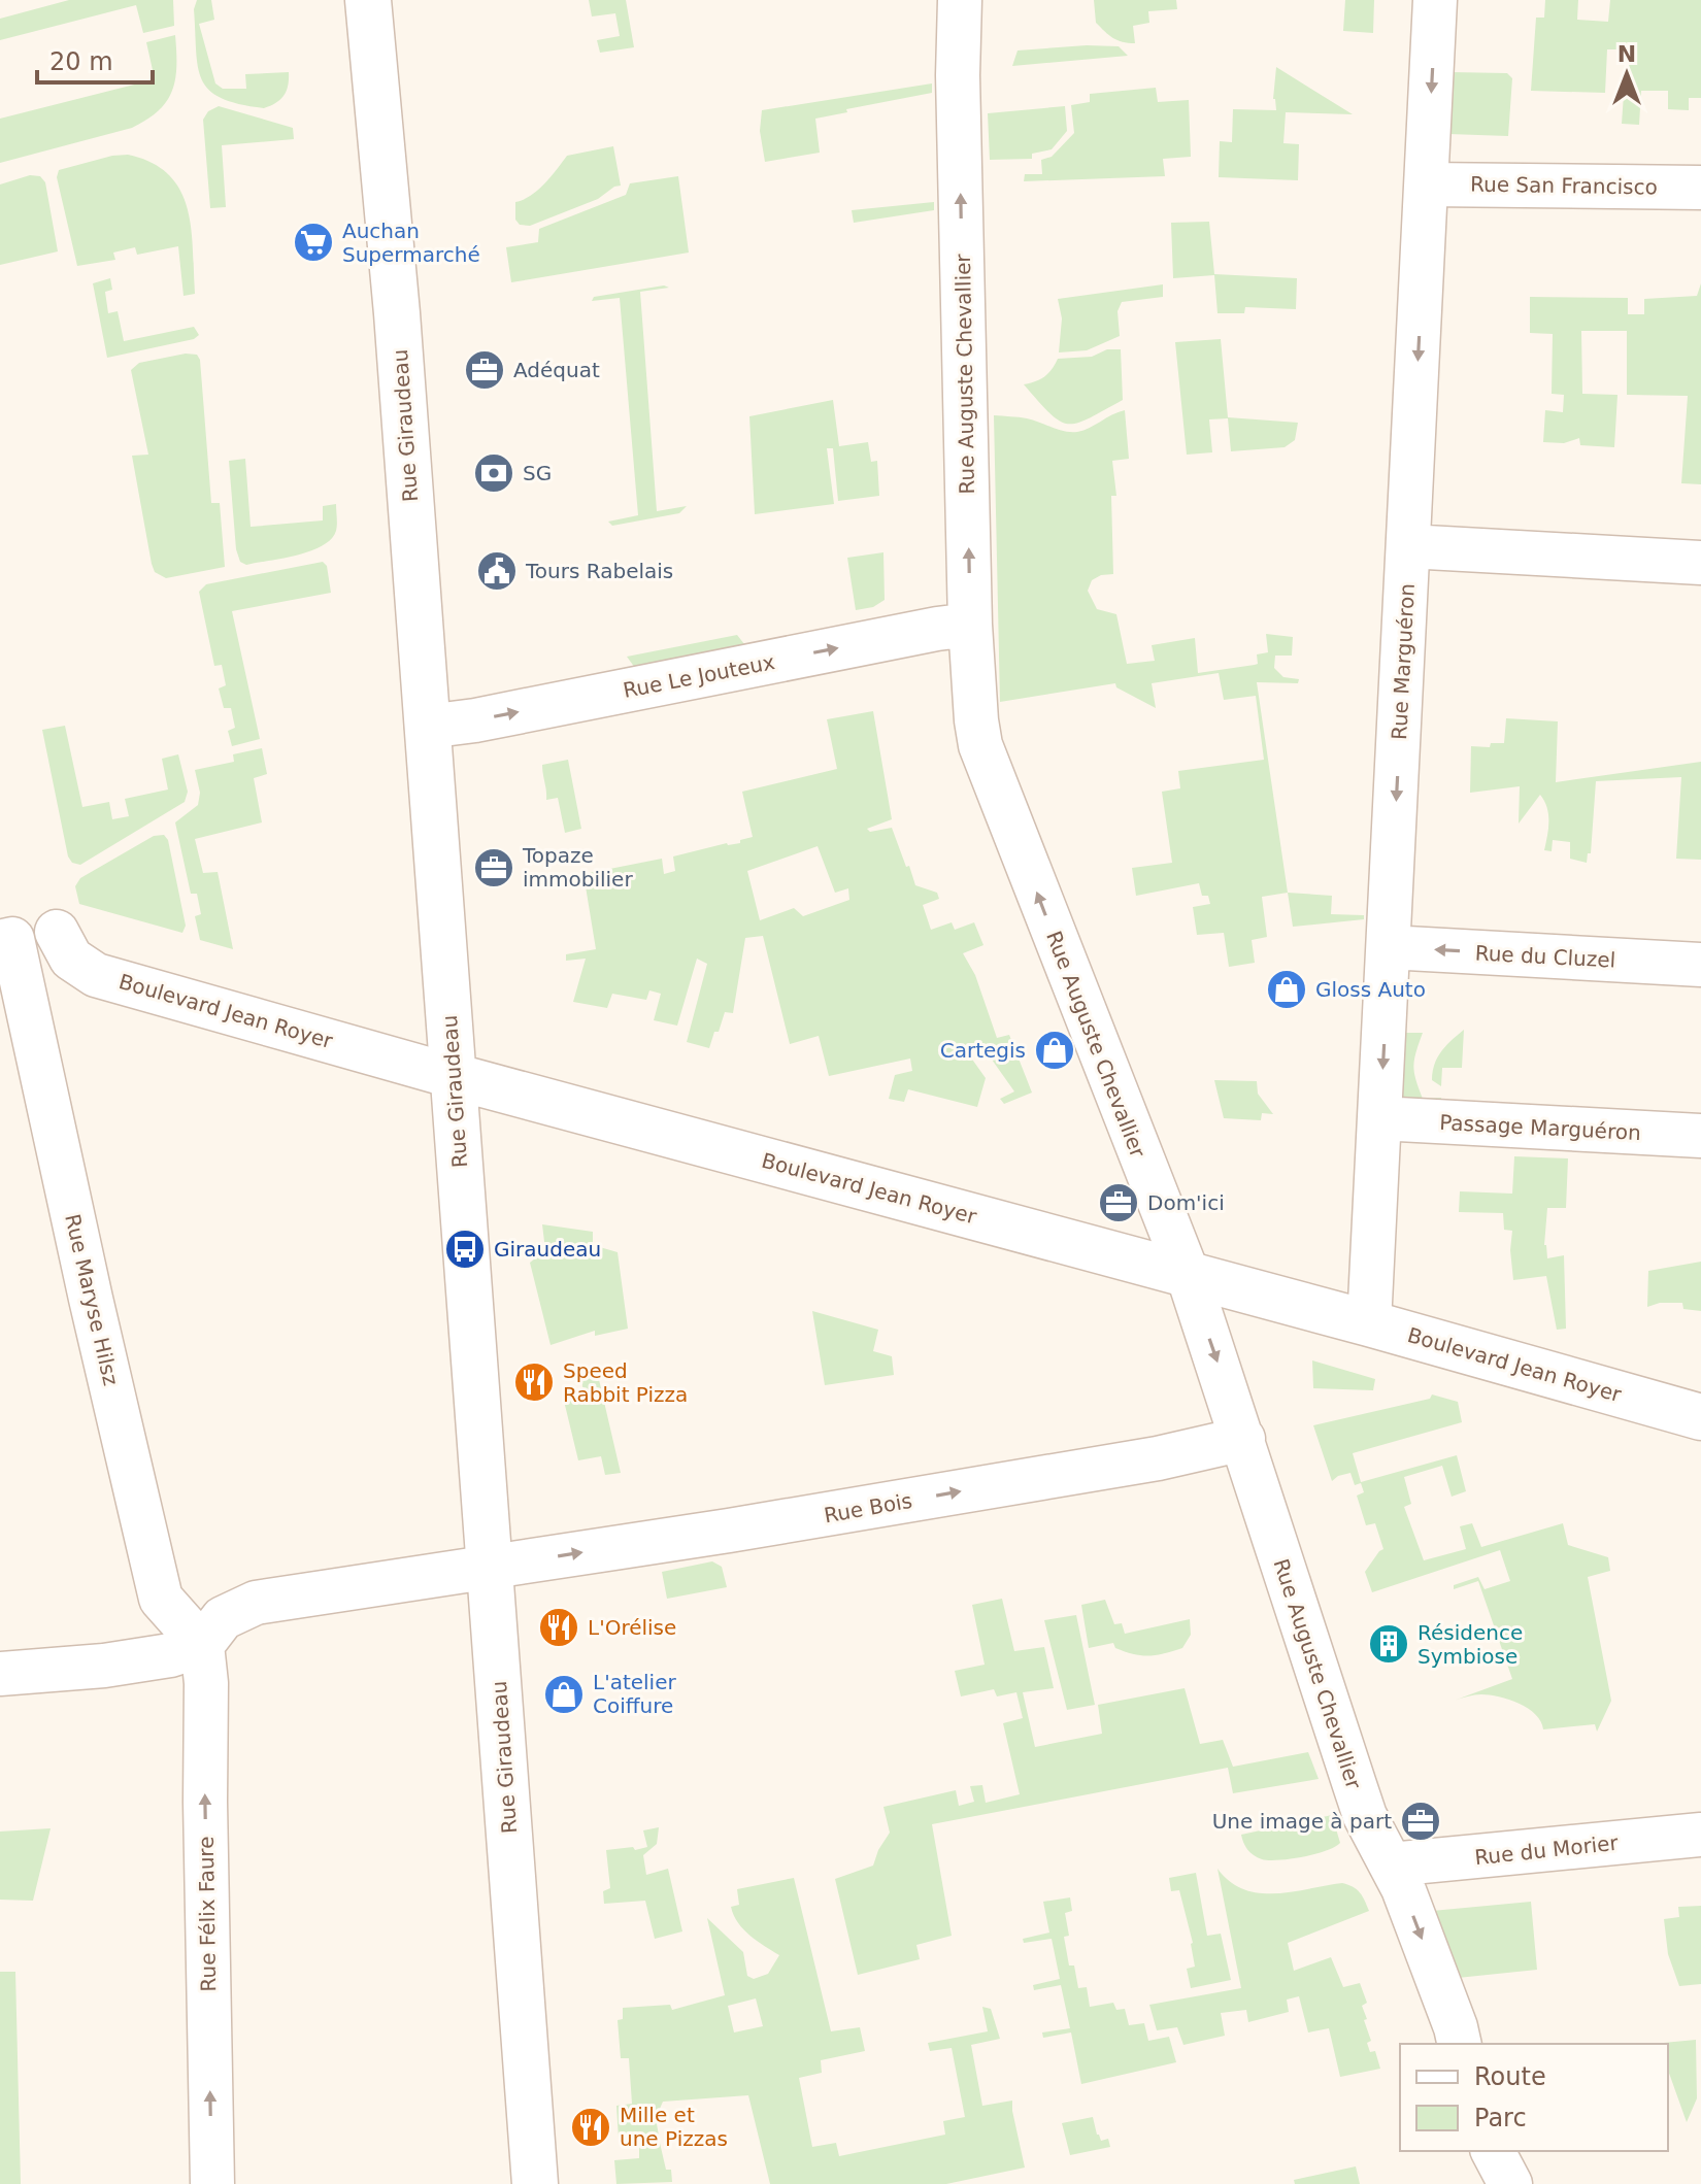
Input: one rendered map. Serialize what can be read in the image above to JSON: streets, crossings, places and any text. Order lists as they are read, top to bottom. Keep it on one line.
{"streets":{"street":["Rue San Francisco","Rue Auguste Chevallier","Rue Giraudeau","Rue Marguéron","Rue Le Jouteux","Rue du Cluzel","Boulevard Jean Royer","Passage Marguéron","Rue Maryse Hilsz","Rue Bois","Rue du Morier","Rue Félix Faure"]},"crossings":[["Rue San Francisco","Rue Marguéron"],["Rue Auguste Chevallier","Rue Le Jouteux"],["Rue Auguste Chevallier","Boulevard Jean Royer"],["Rue Auguste Chevallier","Rue Bois"],["Rue Auguste Chevallier","Rue du Morier"],["Rue Giraudeau","Rue Le Jouteux"],["Rue Giraudeau","Boulevard Jean Royer"],["Rue Giraudeau","Rue Bois"],["Rue Marguéron","Rue du Cluzel"],["Rue Marguéron","Boulevard Jean Royer"],["Rue Marguéron","Passage Marguéron"],["Rue Maryse Hilsz","Rue Bois"],["Rue Maryse Hilsz","Rue Félix Faure"],["Rue Bois","Rue Félix Faure"]],"one_way":["Rue Marguéron","Rue Le Jouteux","Rue du Cluzel","Rue Bois","Rue Félix Faure"],"places":{"supermarket":["Auchan Supermarché"],"office":["Adéquat","Topaze immobilier","Dom'ici","Une image à part"],"bank":["SG"],"public building":["Tours Rabelais"],"shop":["Gloss Auto","Cartegis","L'atelier Coiffure"],"bus stop":["Giraudeau"],"restaurant":["Speed Rabbit Pizza","L'Orélise","Mille et une Pizzas"],"building":["Résidence Symbiose"]},"legend":["Route","Parc"],"scale_bar":"20 m","north":"top"}
